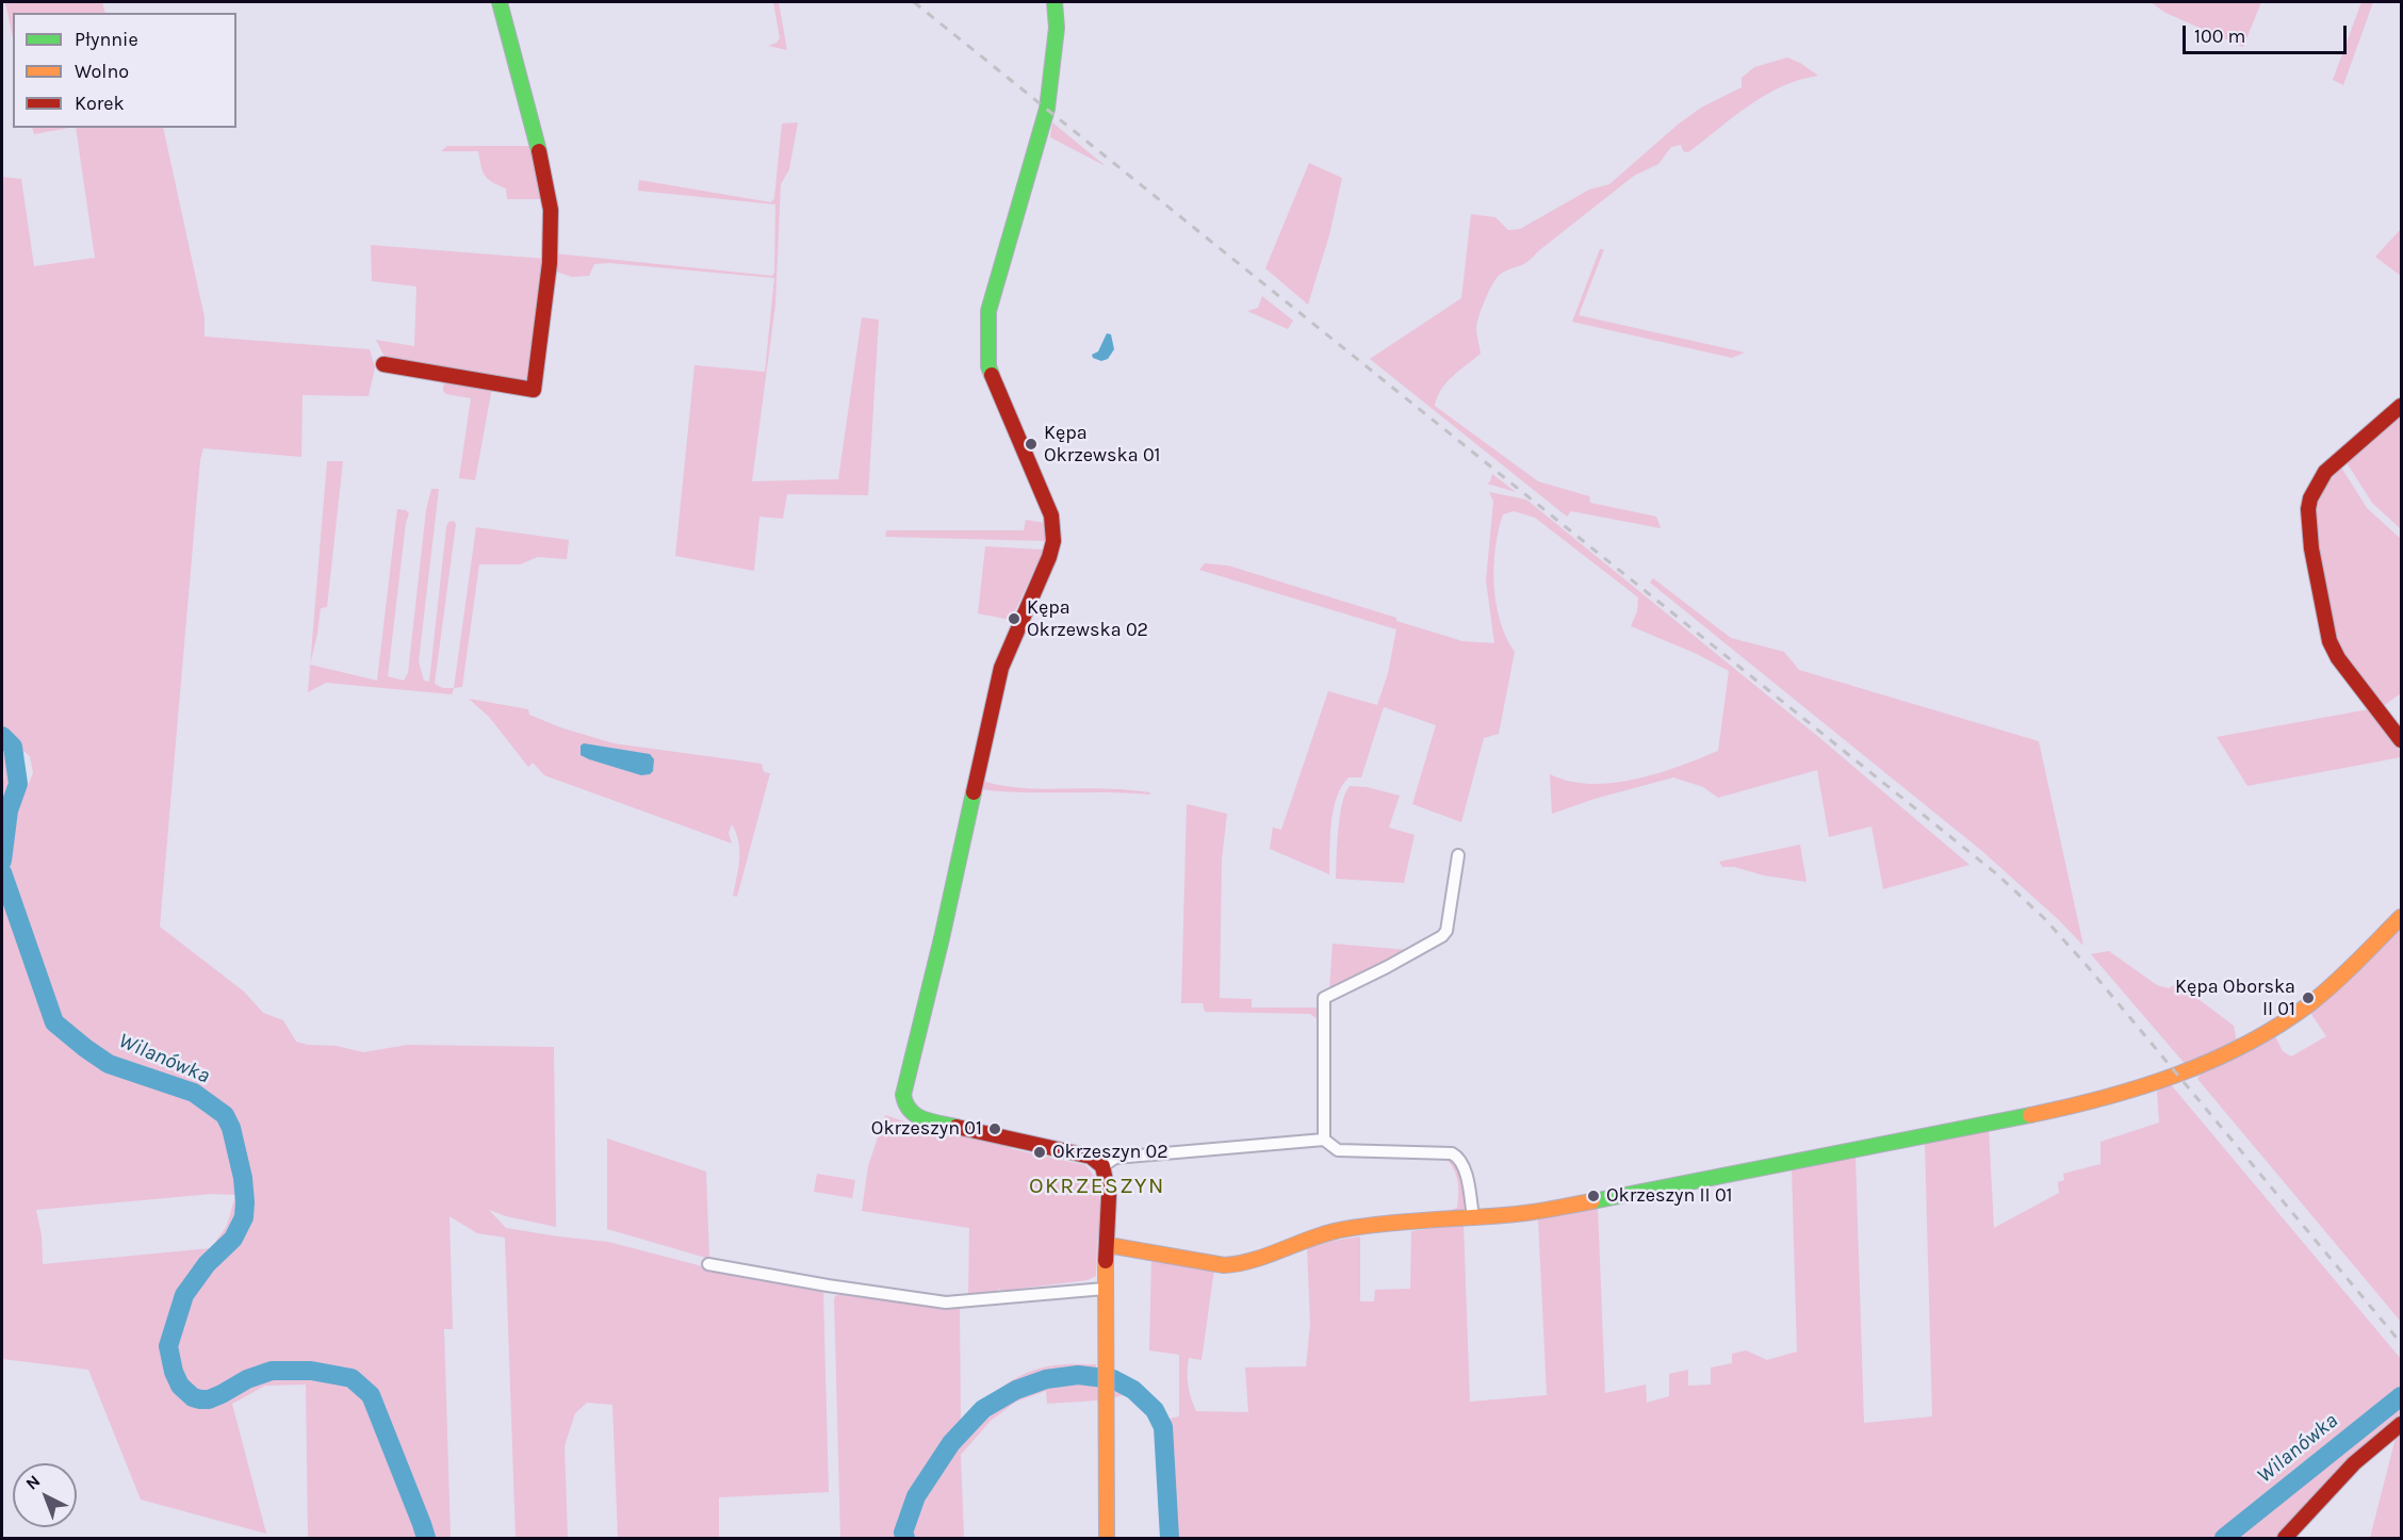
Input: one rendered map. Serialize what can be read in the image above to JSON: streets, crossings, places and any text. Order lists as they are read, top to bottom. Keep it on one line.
{"districts":["OKRZESZYN"],"water":["Wilanówka"],"places":["Kępa Okrzewska 01","Kępa Okrzewska 02","Kępa Oborska II 01","Okrzeszyn 01","Okrzeszyn 02","Okrzeszyn II 01"],"legend":["Płynnie","Wolno","Korek"],"scale_bar":"100 m","north":"top left"}
